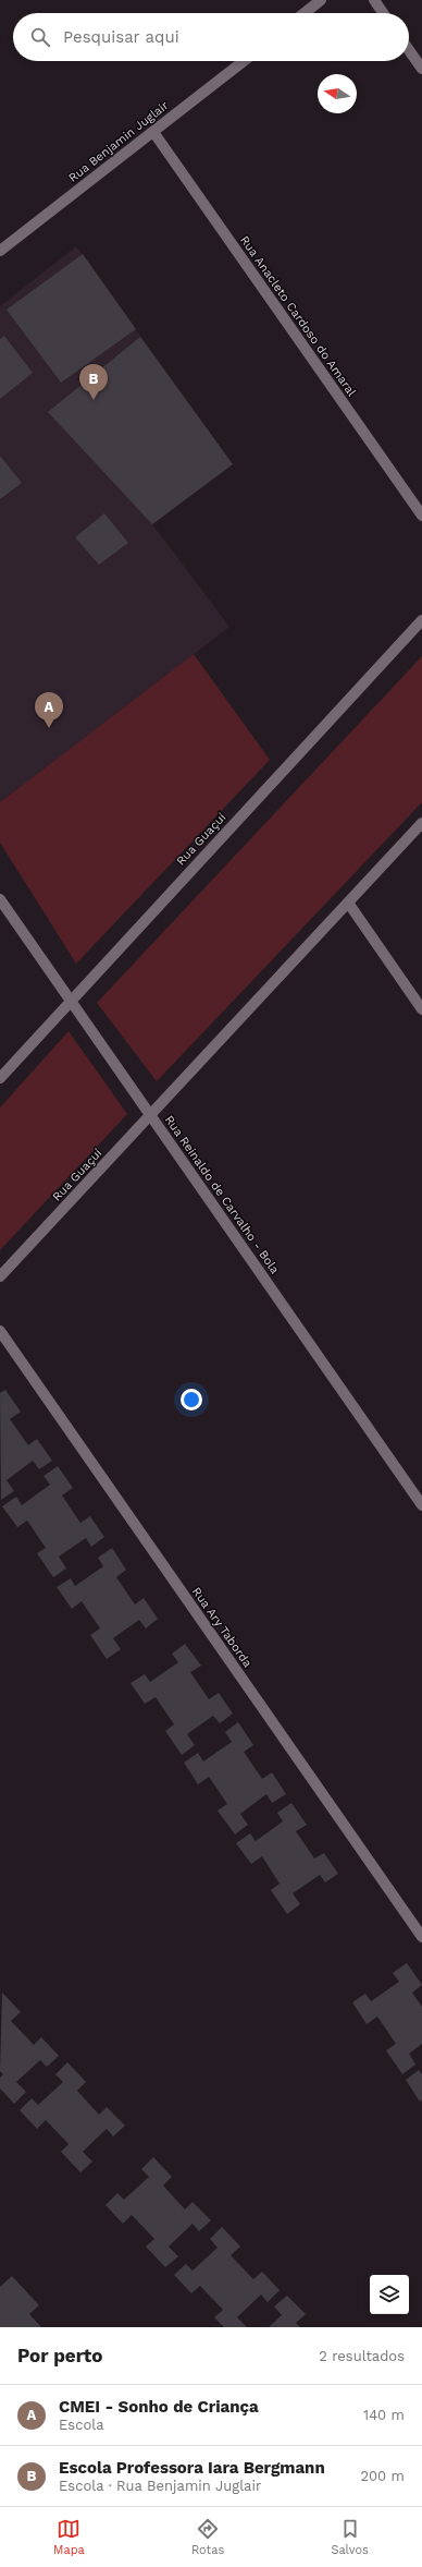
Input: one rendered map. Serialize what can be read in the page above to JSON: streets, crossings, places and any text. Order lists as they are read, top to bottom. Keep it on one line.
{"streets":{"street":["Rua Benjamin Juglair","Rua Anacleto Cardoso do Amaral","Rua Guaçuí","Rua Reinaldo de Carvalho - Bola","Rua Ary Taborda"]},"crossings":[["Rua Benjamin Juglair","Rua Anacleto Cardoso do Amaral"],["Rua Guaçuí","Rua Reinaldo de Carvalho - Bola"]],"north":"left","page":{"search":"Pesquisar aqui","pins":["B","A"],"heading":["Por perto","2 resultados"],"list":[{"mark":"A","name":"CMEI - Sonho de Criança","note":"Escola","value":"140 m"},{"mark":"B","name":"Escola Professora Iara Bergmann","note":"Escola · Rua Benjamin Juglair","value":"200 m"}],"nav":["Mapa","Rotas","Salvos"]}}
